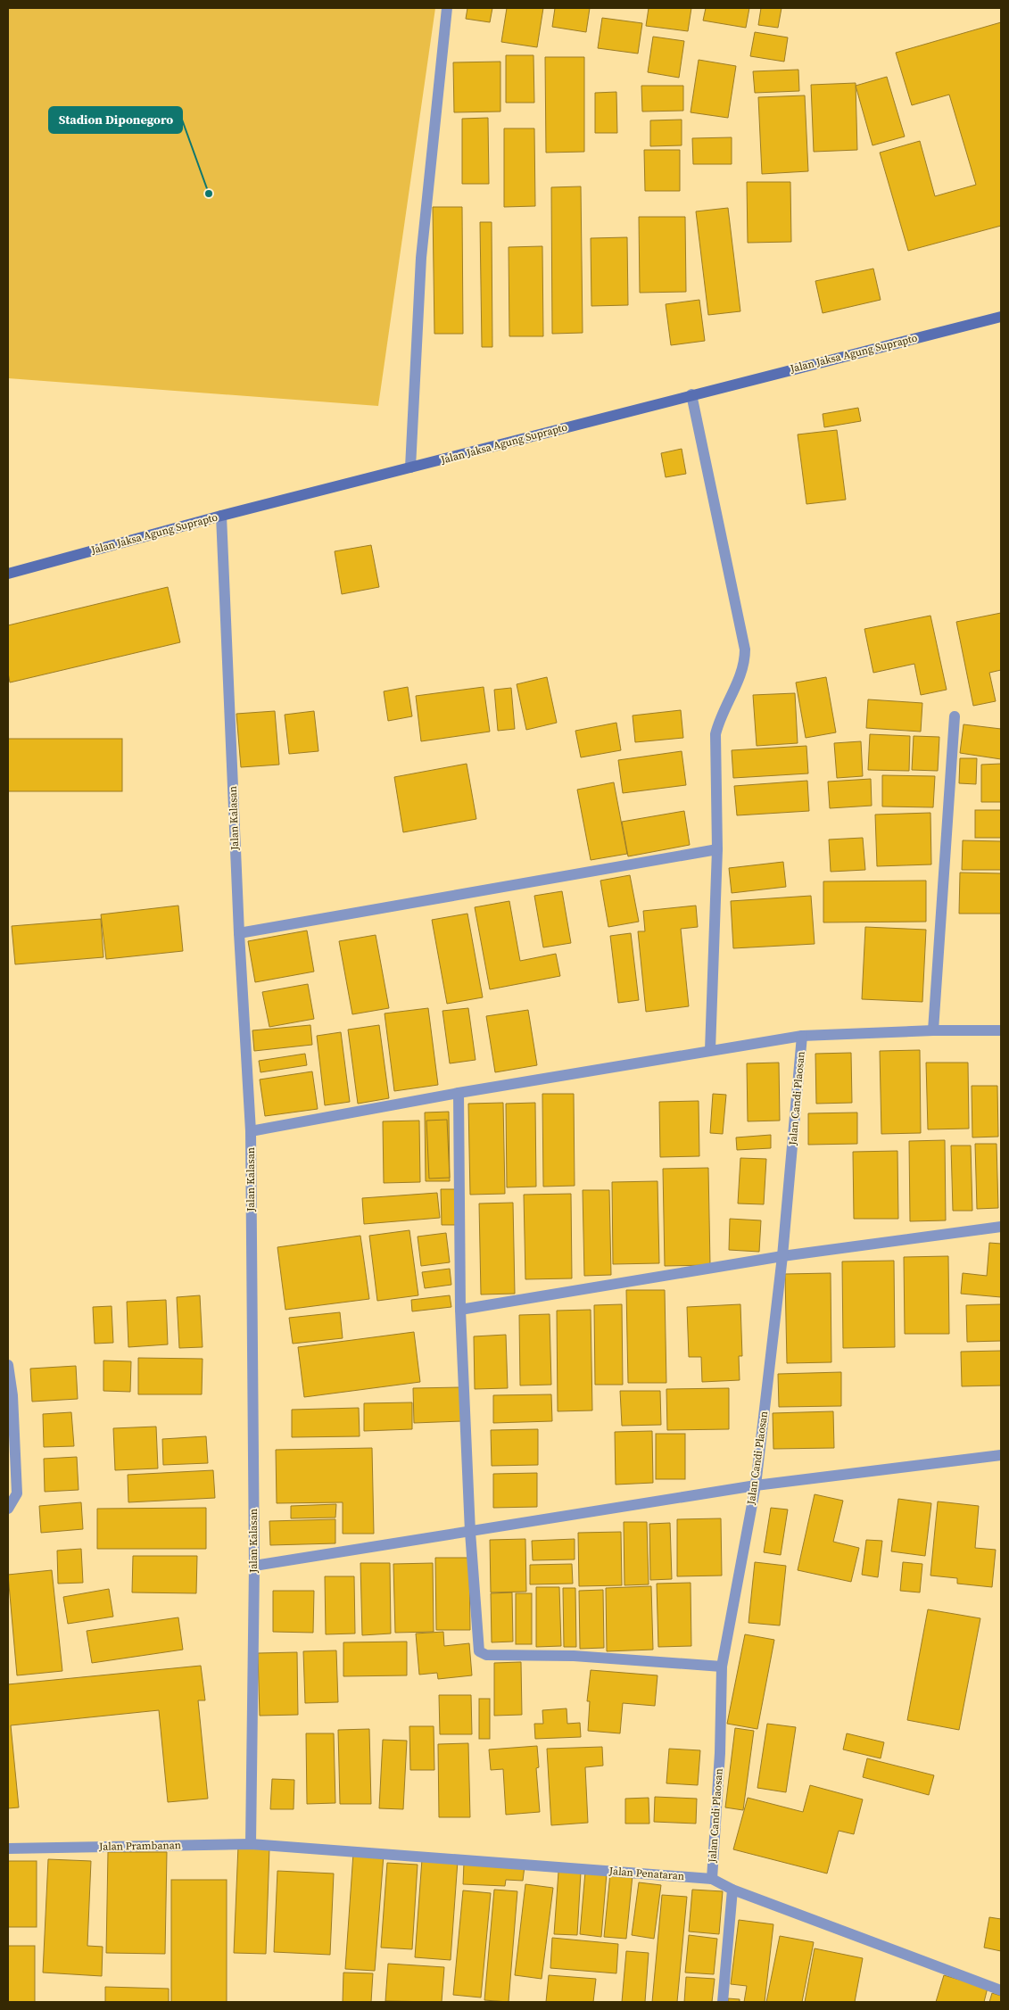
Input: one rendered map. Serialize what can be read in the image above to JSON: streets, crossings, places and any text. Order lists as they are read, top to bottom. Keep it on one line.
{"streets":{"main road":["Jalan Jaksa Agung Suprapto"],"street":["Jalan Kalasan","Jalan Candi Plaosan","Jalan Prambanan","Jalan Penataran"]},"crossings":[["Jalan Jaksa Agung Suprapto","Jalan Kalasan"],["Jalan Kalasan","Jalan Prambanan"],["Jalan Candi Plaosan","Jalan Penataran"],["Jalan Prambanan","Jalan Penataran"]],"places":["Stadion Diponegoro"]}
